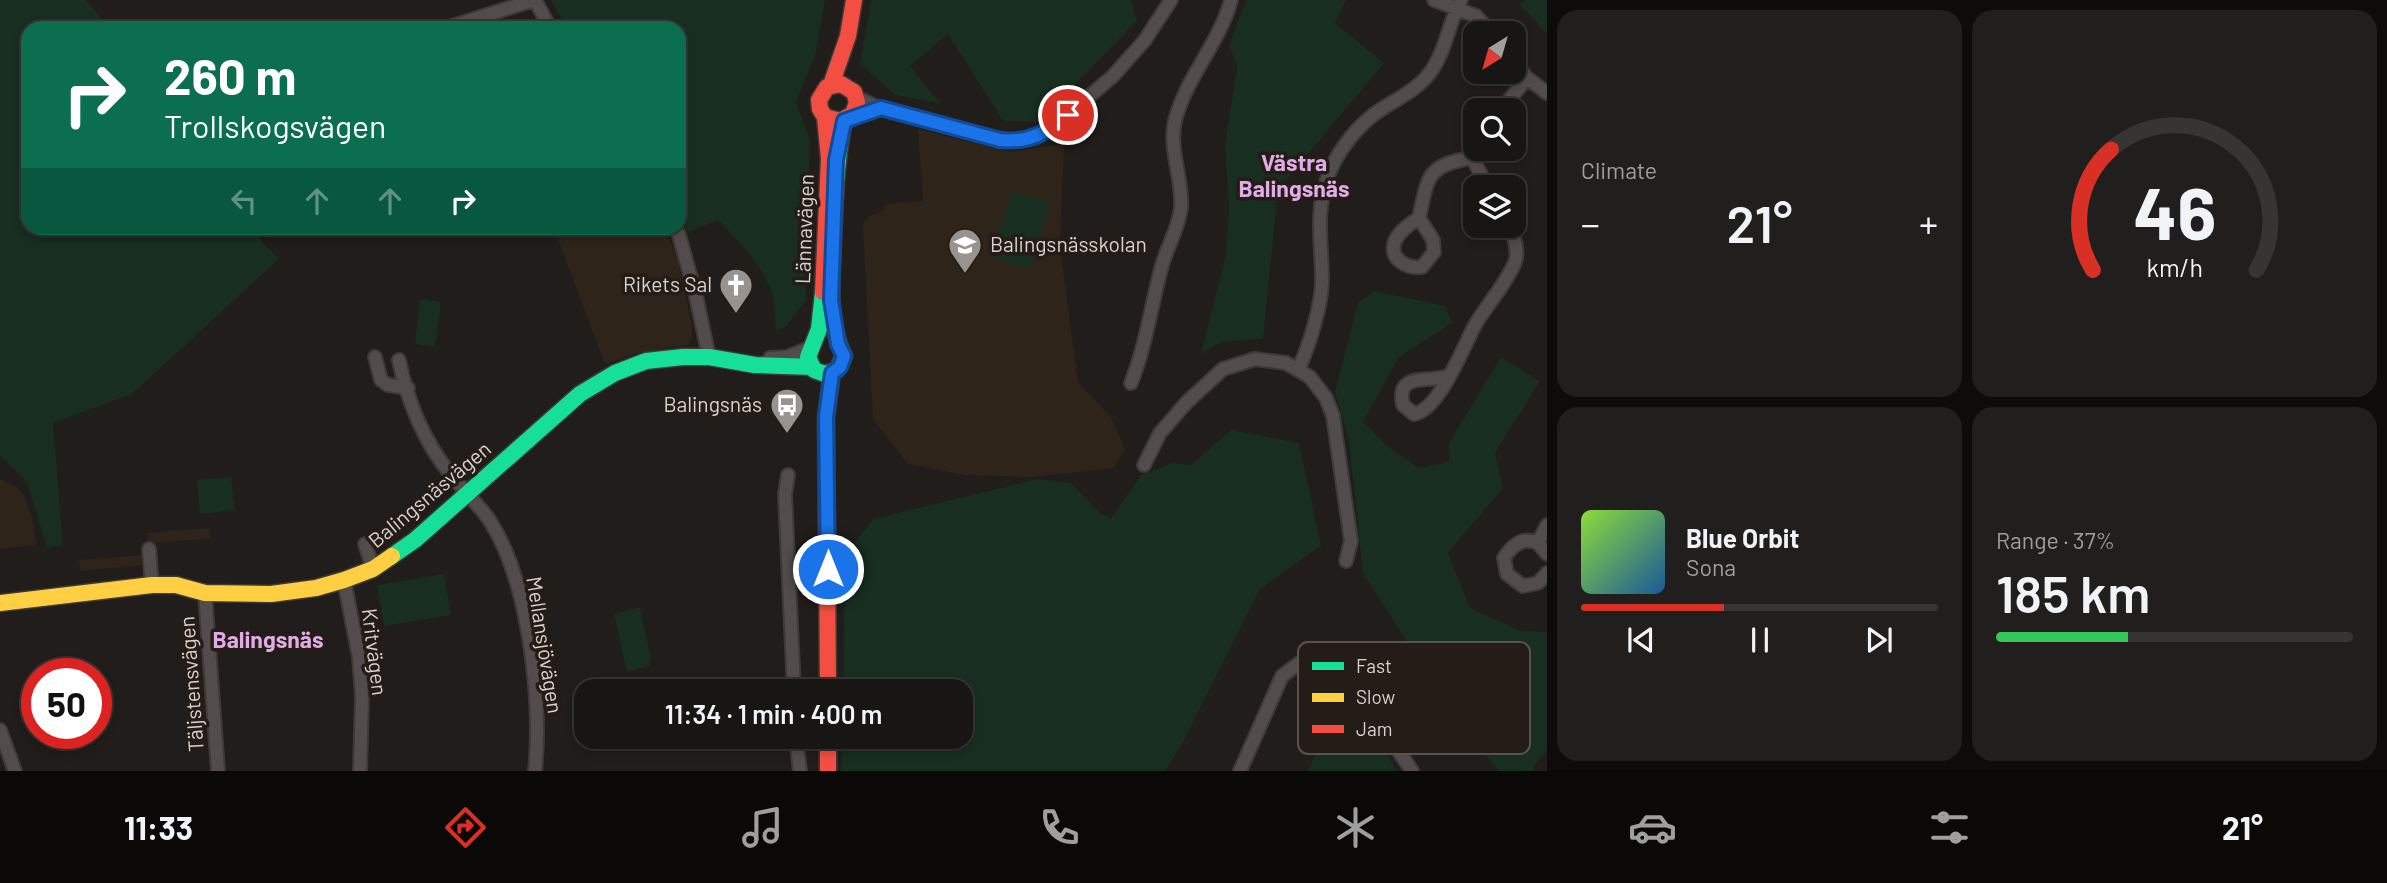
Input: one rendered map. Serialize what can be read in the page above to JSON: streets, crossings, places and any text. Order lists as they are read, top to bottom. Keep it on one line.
{"streets":{"main road":["Lännavägen","Balingsnäsvägen"],"street":["Mellansjövägen","Kritvägen","Täljstensvägen"]},"crossings":[["Lännavägen","Balingsnäsvägen"],["Balingsnäsvägen","Mellansjövägen"],["Balingsnäsvägen","Kritvägen"],["Balingsnäsvägen","Täljstensvägen"]],"districts":["Västra Balingsnäs","Balingsnäs"],"places":{"school or university":["Balingsnässkolan"],"church":["Rikets Sal"],"bus stop":["Balingsnäs"]},"legend":["Fast","Slow","Jam"],"north":"bottom left","page":{"tile":["Climate",["Range · 37%","185 km"]],"turn":["260 m","Trollskogsvägen"],"heat":["−","21°","+"],"song":["Blue Orbit","Sona"],"limit":"50","trip":"11:34 · 1 min · 400 m","tabs":["11:33","21°"],"gauge":["46","km/h"]}}
